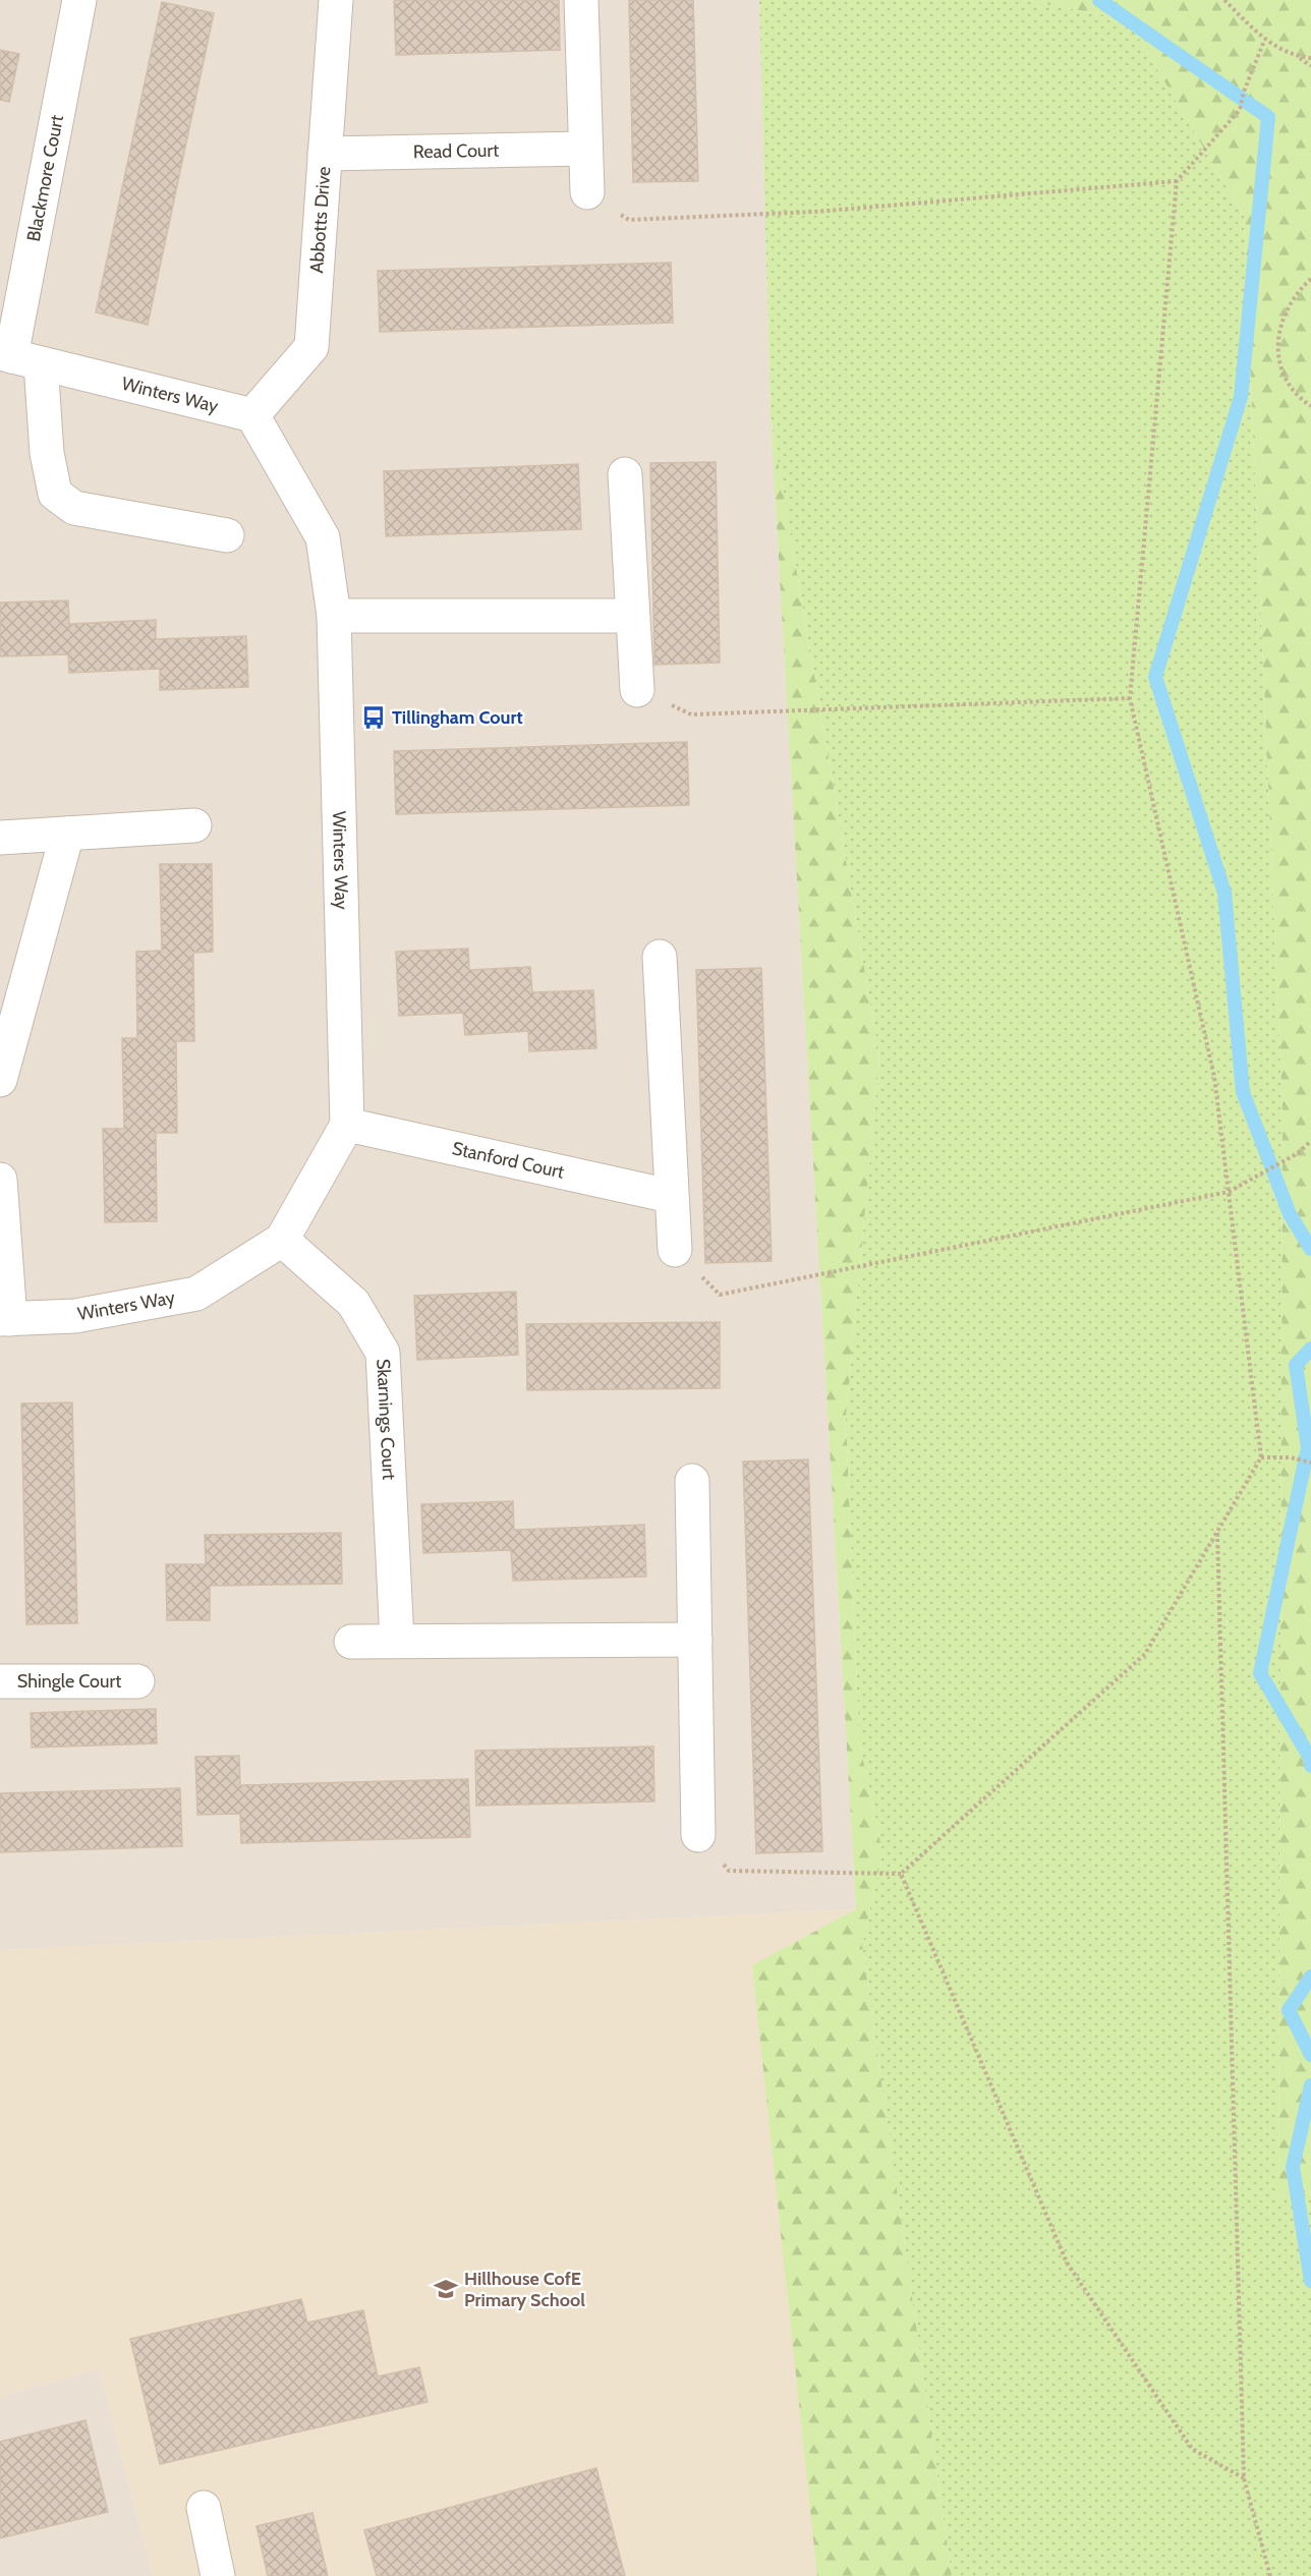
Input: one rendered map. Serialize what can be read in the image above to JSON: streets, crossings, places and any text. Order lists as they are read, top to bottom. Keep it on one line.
{"streets":{"street":["Read Court","Blackmore Court","Abbotts Drive","Winters Way","Stanford Court","Skarnings Court","Shingle Court"]},"crossings":[["Read Court","Abbotts Drive"],["Blackmore Court","Winters Way"],["Abbotts Drive","Winters Way"],["Winters Way","Stanford Court"],["Winters Way","Skarnings Court"]],"places":{"bus stop":["Tillingham Court"],"school or university":["Hillhouse CofE Primary School"]}}
